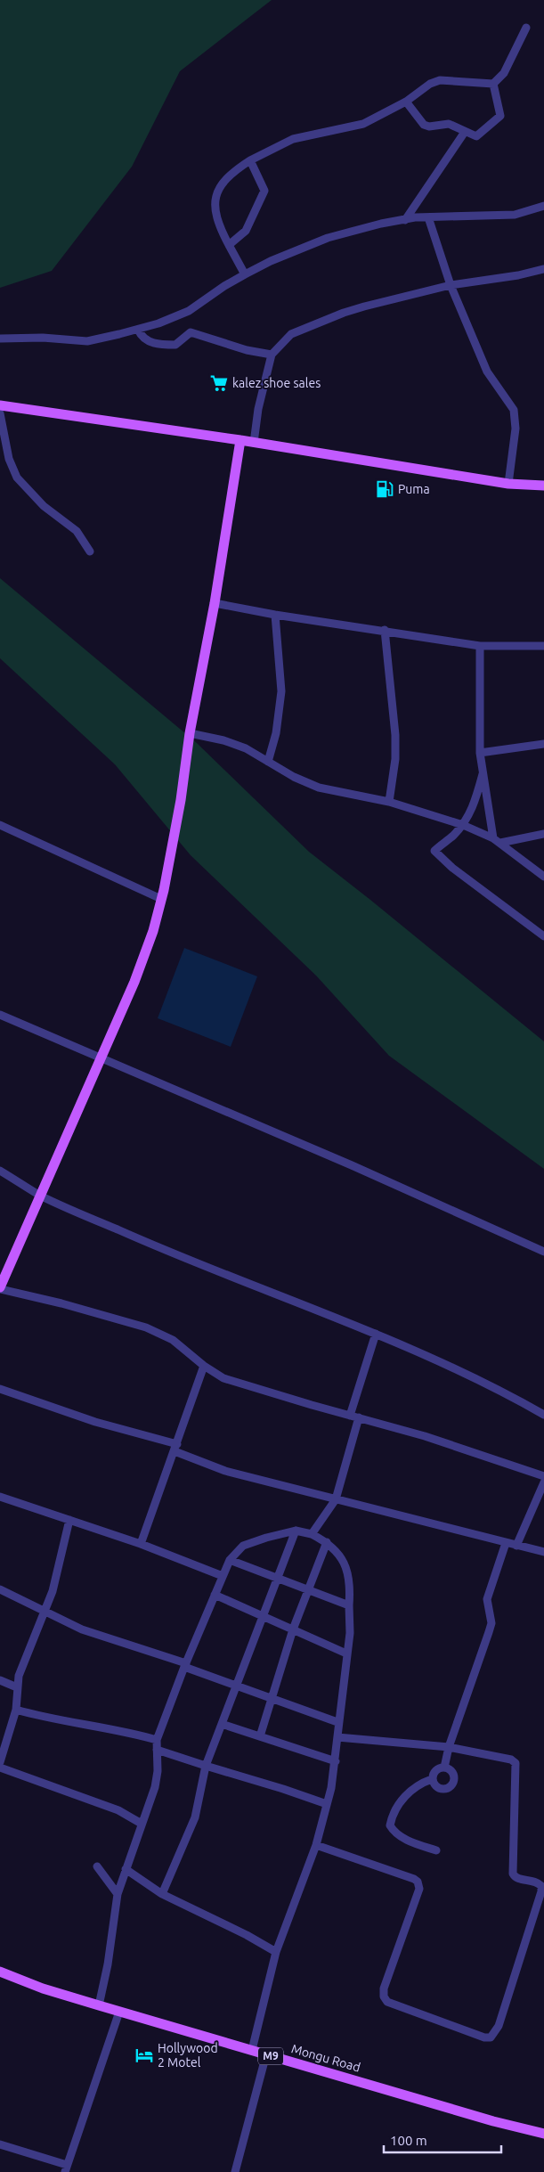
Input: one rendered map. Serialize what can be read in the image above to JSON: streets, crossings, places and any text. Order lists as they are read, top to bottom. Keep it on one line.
{"streets":{"main road":["M9","Mongu Road"]},"places":{"supermarket":["kalez shoe sales"],"fuel station":["Puma"],"hotel":["Hollywood 2 Motel"]},"scale_bar":"100 m"}
